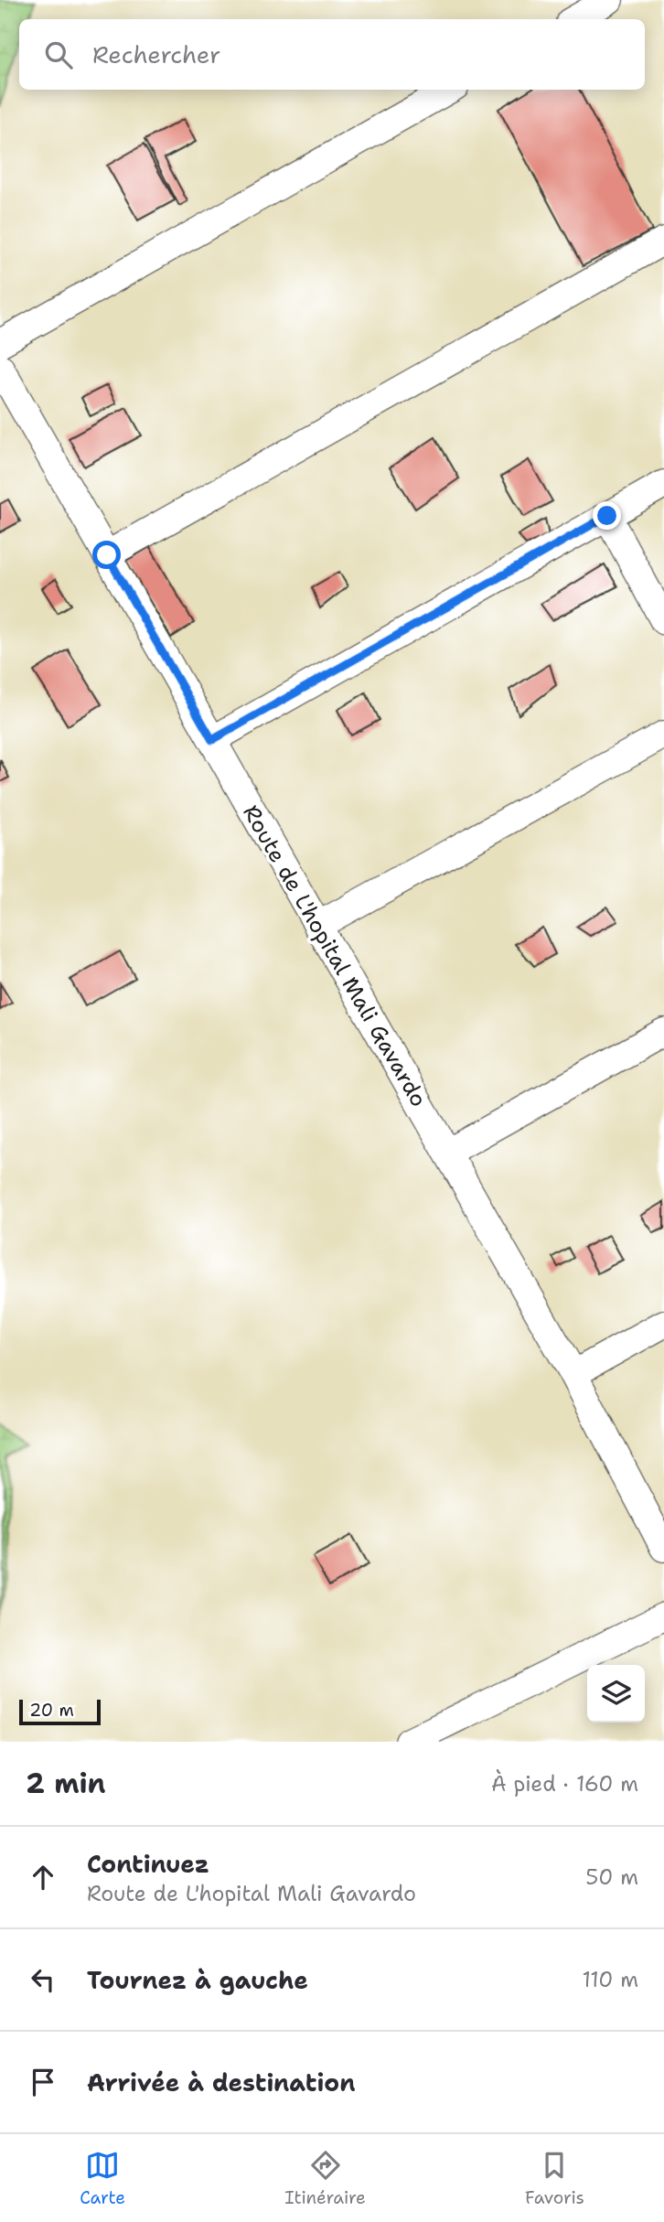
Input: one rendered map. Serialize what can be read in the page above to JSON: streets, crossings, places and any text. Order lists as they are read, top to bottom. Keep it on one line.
{"streets":{"street":["Route de L'hopital Mali Gavardo"]},"scale_bar":"20 m","page":{"search":"Rechercher","scale":"20 m","heading":["2 min","À pied · 160 m"],"list":[["Continuez","Route de L'hopital Mali Gavardo","50 m"],["Tournez à gauche","110 m"],"Arrivée à destination"],"nav":["Carte","Itinéraire","Favoris"]}}
